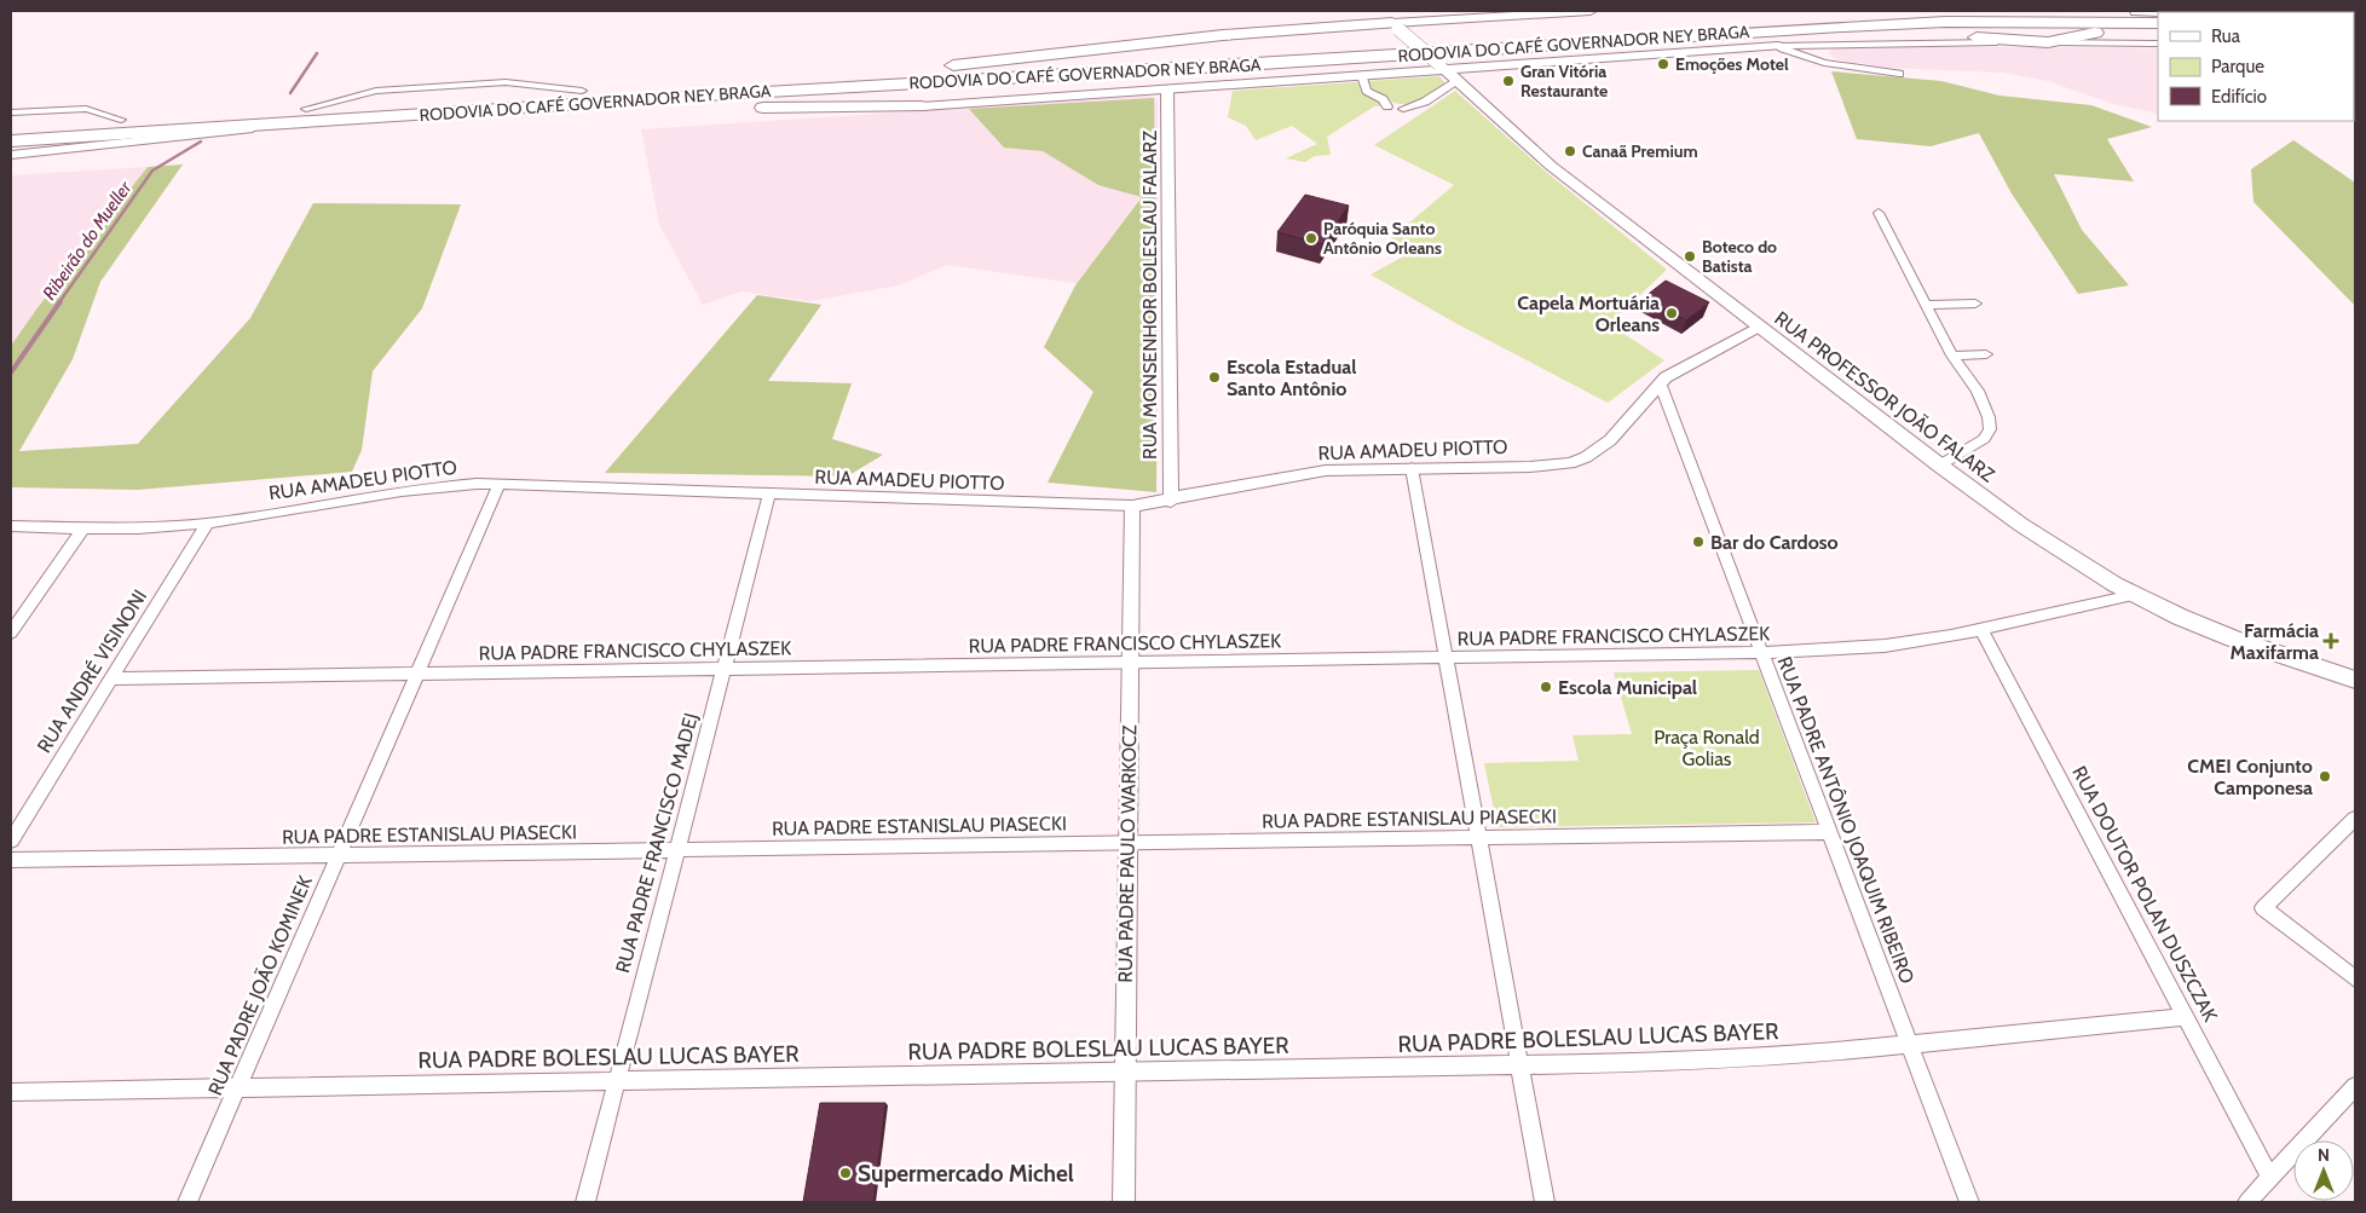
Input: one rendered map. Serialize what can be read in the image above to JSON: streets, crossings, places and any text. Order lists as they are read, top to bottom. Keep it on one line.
{"streets":{"highway":["RODOVIA DO CAFÉ GOVERNADOR NEY BRAGA"],"main road":["RUA PROFESSOR JOÃO FALARZ"],"street":["RUA MONSENHOR BOLESLAU FALARZ","RUA AMADEU PIOTTO","RUA PADRE FRANCISCO CHYLASZEK","RUA ANDRÉ VISINONI","RUA PADRE ESTANISLAU PIASECKI","RUA PADRE ANTÔNIO JOAQUIM RIBEIRO","RUA PADRE FRANCISCO MADEJ","RUA PADRE PAULO WARKOCZ","RUA DOUTOR POLAN DUSZCZAK","RUA PADRE JOÃO KOMINEK","RUA PADRE BOLESLAU LUCAS BAYER"]},"crossings":[["RUA MONSENHOR BOLESLAU FALARZ","RUA AMADEU PIOTTO"],["RUA PROFESSOR JOÃO FALARZ","RUA AMADEU PIOTTO"],["RUA PROFESSOR JOÃO FALARZ","RUA PADRE FRANCISCO CHYLASZEK"],["RUA AMADEU PIOTTO","RUA ANDRÉ VISINONI"],["RUA AMADEU PIOTTO","RUA PADRE ANTÔNIO JOAQUIM RIBEIRO"],["RUA AMADEU PIOTTO","RUA PADRE FRANCISCO MADEJ"],["RUA AMADEU PIOTTO","RUA PADRE PAULO WARKOCZ"],["RUA AMADEU PIOTTO","RUA PADRE JOÃO KOMINEK"],["RUA PADRE FRANCISCO CHYLASZEK","RUA ANDRÉ VISINONI"],["RUA PADRE FRANCISCO CHYLASZEK","RUA PADRE ANTÔNIO JOAQUIM RIBEIRO"],["RUA PADRE FRANCISCO CHYLASZEK","RUA PADRE FRANCISCO MADEJ"],["RUA PADRE FRANCISCO CHYLASZEK","RUA PADRE PAULO WARKOCZ"],["RUA PADRE FRANCISCO CHYLASZEK","RUA DOUTOR POLAN DUSZCZAK"],["RUA PADRE FRANCISCO CHYLASZEK","RUA PADRE JOÃO KOMINEK"],["RUA PADRE ESTANISLAU PIASECKI","RUA PADRE ANTÔNIO JOAQUIM RIBEIRO"],["RUA PADRE ESTANISLAU PIASECKI","RUA PADRE FRANCISCO MADEJ"],["RUA PADRE ESTANISLAU PIASECKI","RUA PADRE PAULO WARKOCZ"],["RUA PADRE ESTANISLAU PIASECKI","RUA PADRE JOÃO KOMINEK"],["RUA PADRE ANTÔNIO JOAQUIM RIBEIRO","RUA PADRE BOLESLAU LUCAS BAYER"],["RUA PADRE FRANCISCO MADEJ","RUA PADRE BOLESLAU LUCAS BAYER"],["RUA PADRE PAULO WARKOCZ","RUA PADRE BOLESLAU LUCAS BAYER"],["RUA DOUTOR POLAN DUSZCZAK","RUA PADRE BOLESLAU LUCAS BAYER"],["RUA PADRE JOÃO KOMINEK","RUA PADRE BOLESLAU LUCAS BAYER"]],"water":["Ribeirão do Mueller"],"parks":["Praça Ronald Golias"],"places":{"other":["Emoções Motel","Gran Vitória Restaurante","Canaã Premium","Paróquia Santo Antônio Orleans","Boteco do Batista","Capela Mortuária Orleans","Escola Estadual Santo Antônio","Bar do Cardoso","Escola Municipal","CMEI Conjunto Camponesa","Supermercado Michel"],"health":["Farmácia Maxifarma"]},"legend":["Rua","Parque","Edifício"],"north":"top"}
